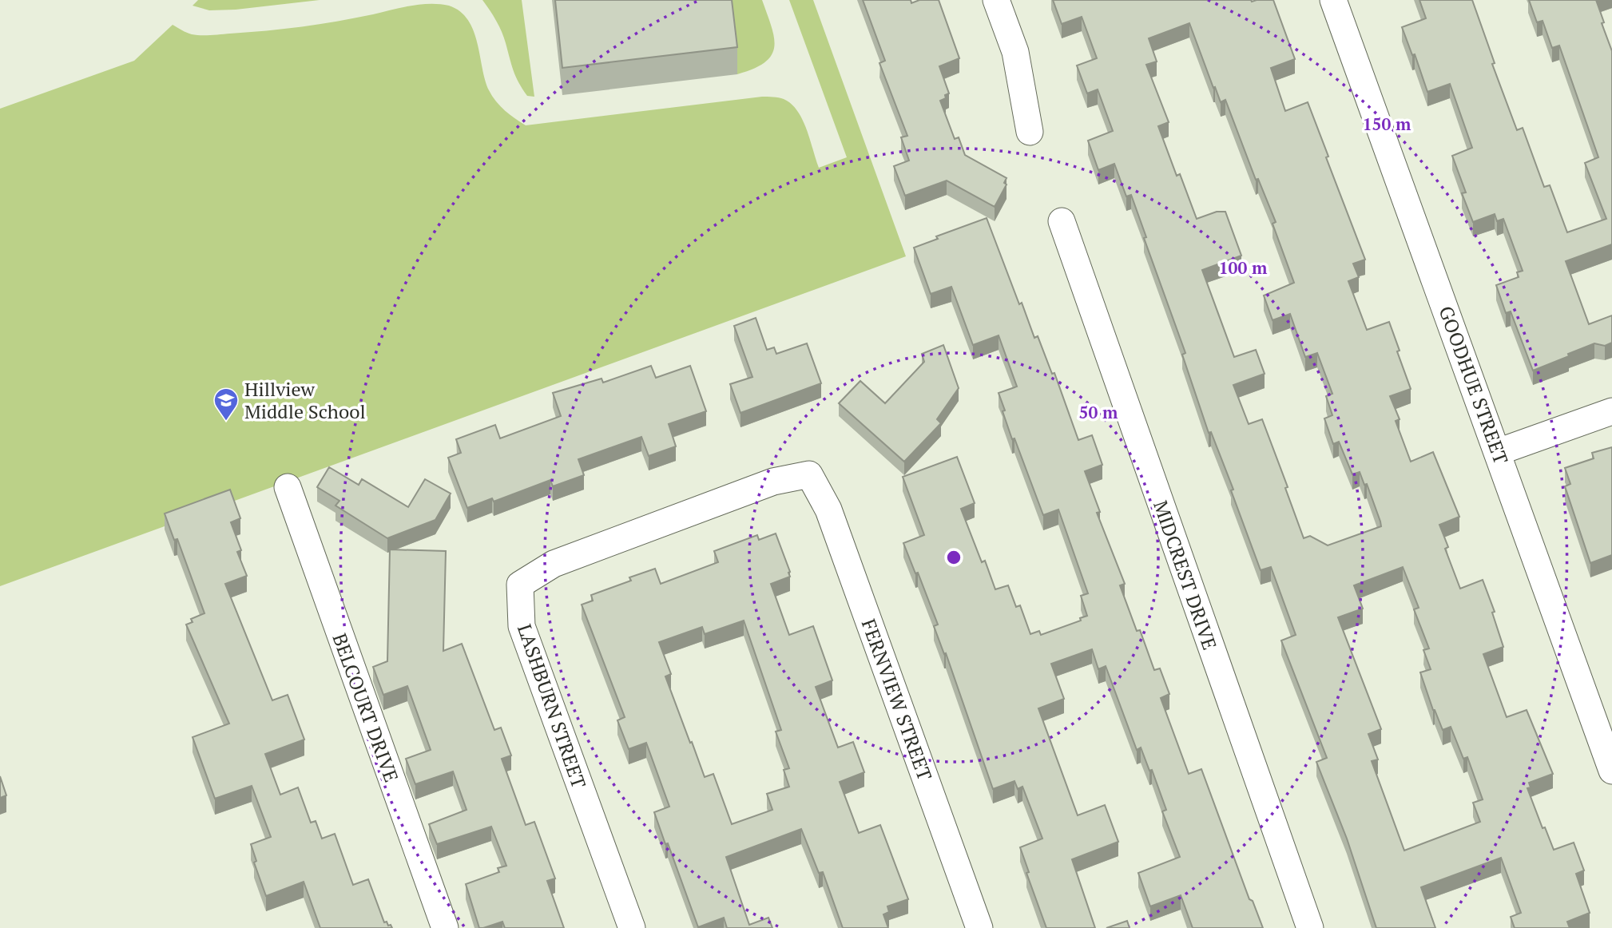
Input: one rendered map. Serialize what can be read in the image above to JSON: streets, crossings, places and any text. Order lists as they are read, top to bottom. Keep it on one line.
{"streets":{"street":["GOODHUE STREET","MIDCREST DRIVE","FERNVIEW STREET","LASHBURN STREET","BELCOURT DRIVE"]},"crossings":[["FERNVIEW STREET","LASHBURN STREET"]],"places":{"school or university":["Hillview Middle School"]},"rings":["150 m","100 m","50 m"]}
